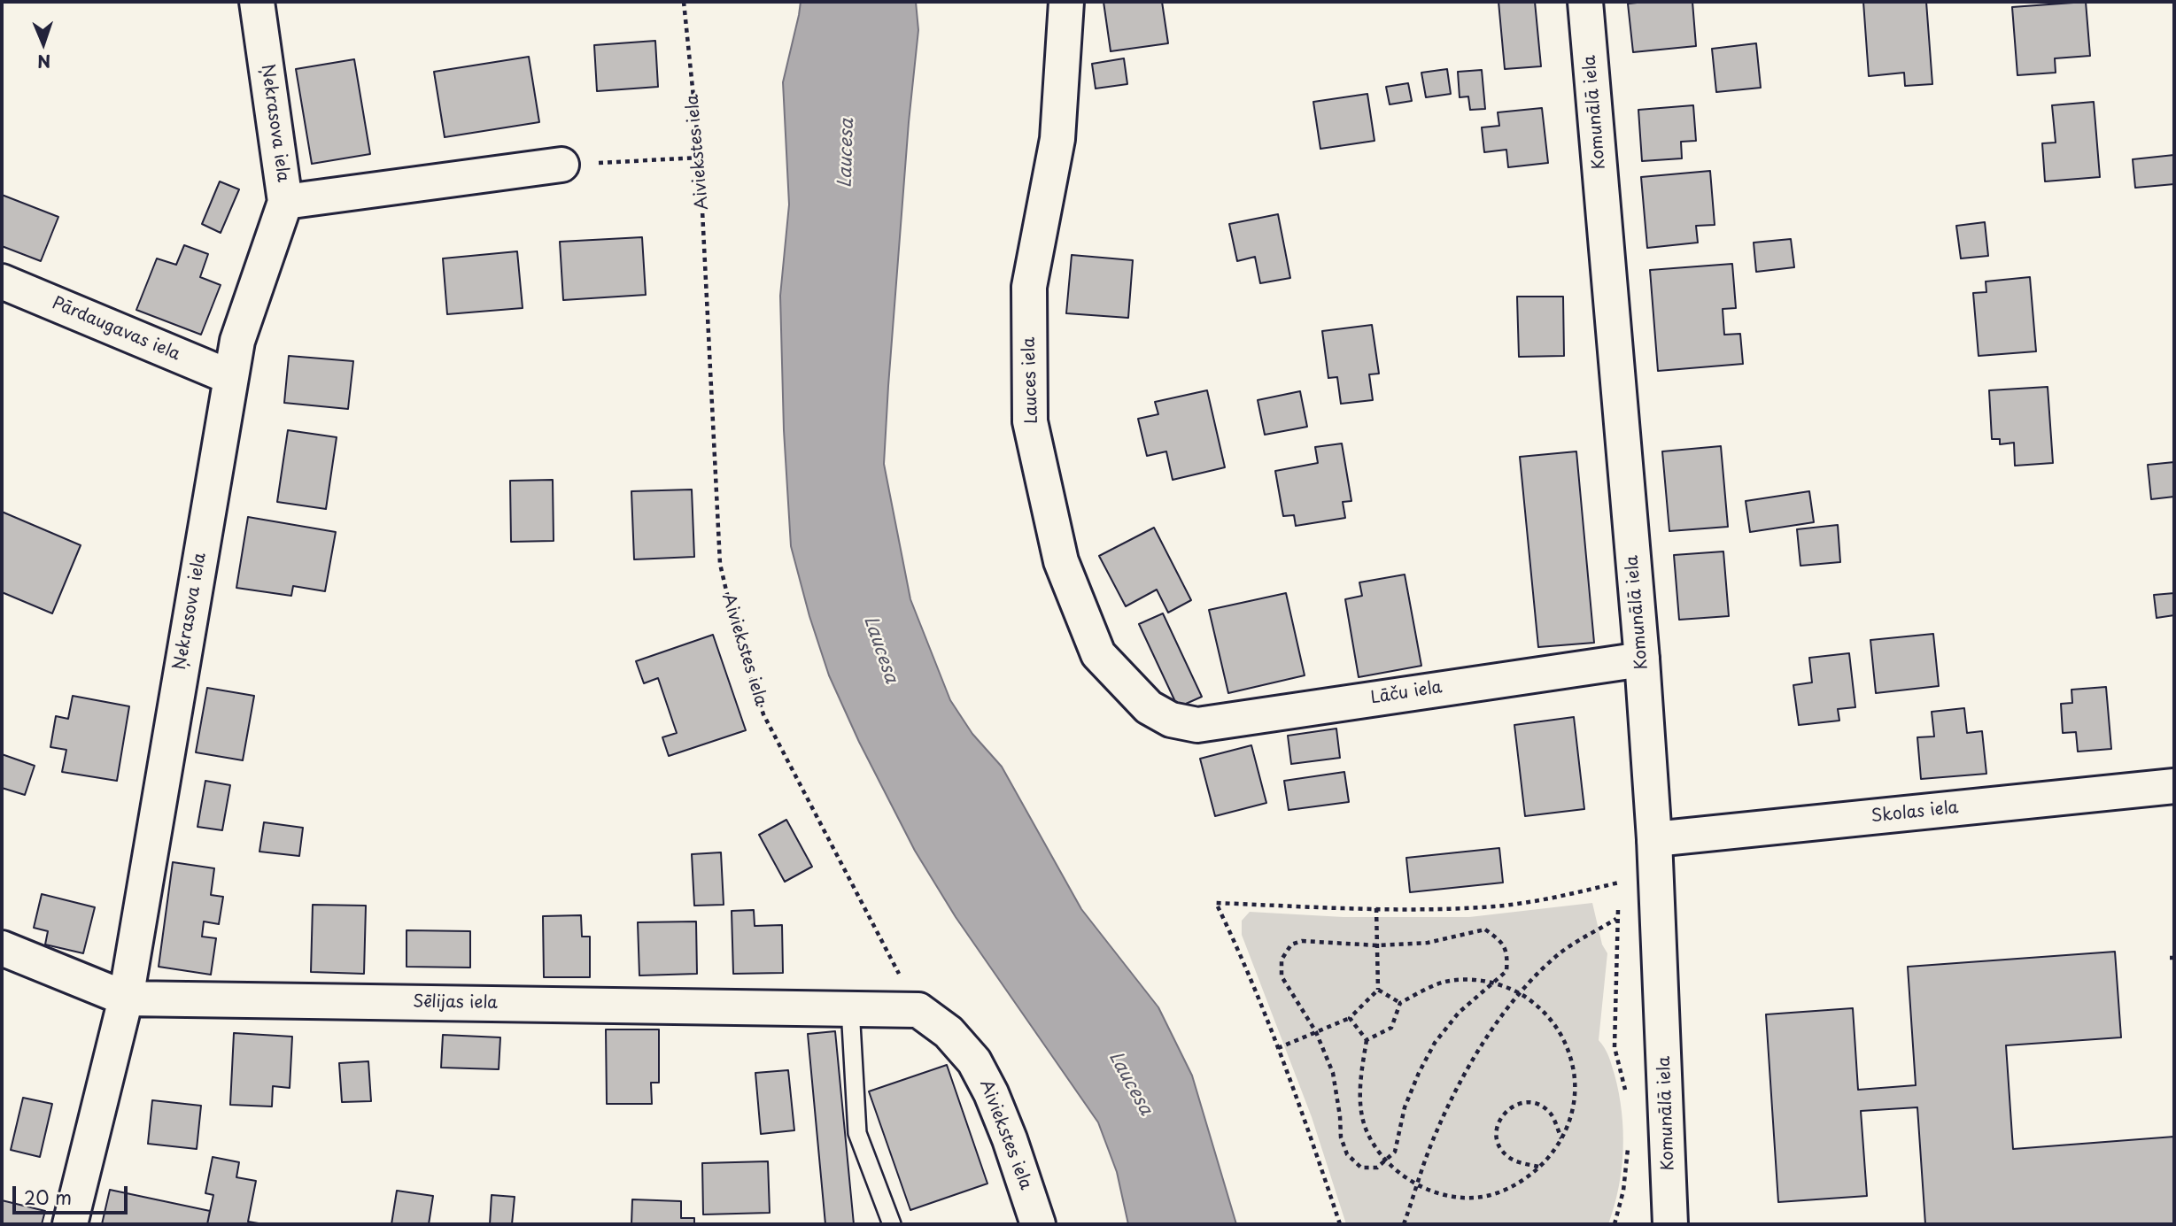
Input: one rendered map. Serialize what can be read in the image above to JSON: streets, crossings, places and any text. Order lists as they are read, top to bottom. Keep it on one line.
{"streets":{"street":["Komunālā iela","Ņekrasova iela","Aiviekstes iela","Pārdaugavas iela","Lauces iela","Lāču iela","Skolas iela","Sēlijas iela"]},"crossings":[["Komunālā iela","Lāču iela"],["Komunālā iela","Skolas iela"],["Ņekrasova iela","Pārdaugavas iela"],["Ņekrasova iela","Sēlijas iela"],["Aiviekstes iela","Sēlijas iela"],["Lauces iela","Lāču iela"]],"water":["Laucesa"],"scale_bar":"20 m","north":"bottom"}
